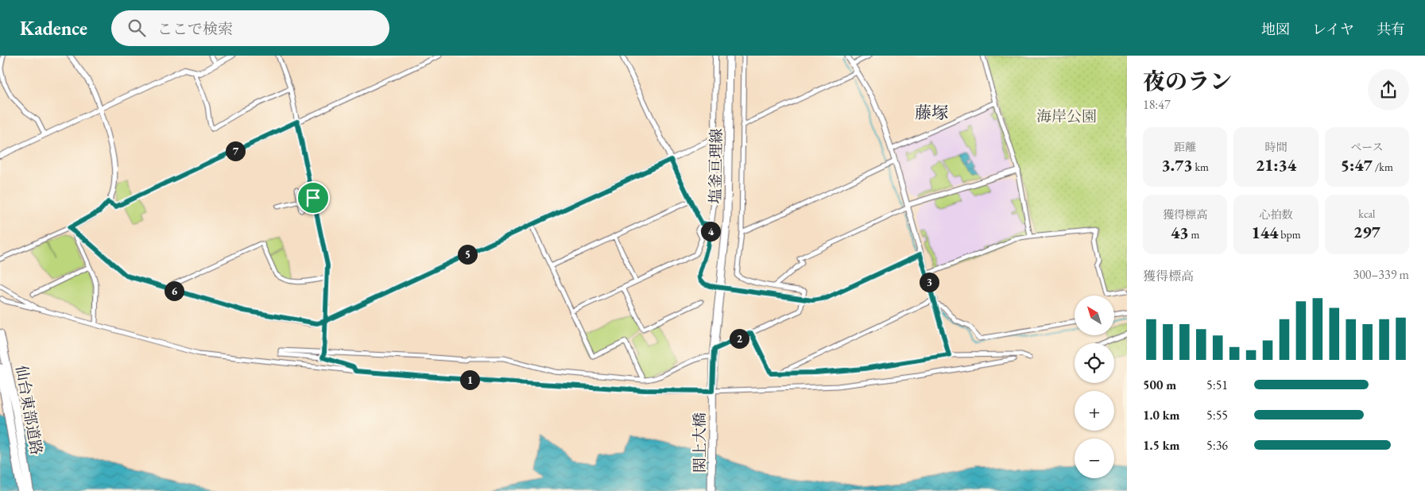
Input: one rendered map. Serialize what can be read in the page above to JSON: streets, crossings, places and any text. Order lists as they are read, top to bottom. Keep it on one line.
{"streets":{"highway":["仙台東部道路"],"main road":["塩釜亘理線","閖上大橋"]},"crossings":[["塩釜亘理線","閖上大橋"]],"districts":["藤塚"],"parks":["海岸公園"],"north":"top left","page":{"header":"Kadence","search":"ここで検索","nav":["地図","レイヤ","共有"],"heading":["夜のラン","18:47"],"stats":[["距離","3.73 km"],["時間","21:34"],["ペース","5:47 /km"],["獲得標高","43 m"],["心拍数","144 bpm"],["kcal","297"]],"pins":["7","4","5","3","6","2","1"],"chart":["獲得標高","300–339 m"],"map_buttons":["+","−"],"list":[{"name":"500 m","note":"5:51"},{"name":"1.0 km","note":"5:55"},{"name":"1.5 km","note":"5:36"}]}}
